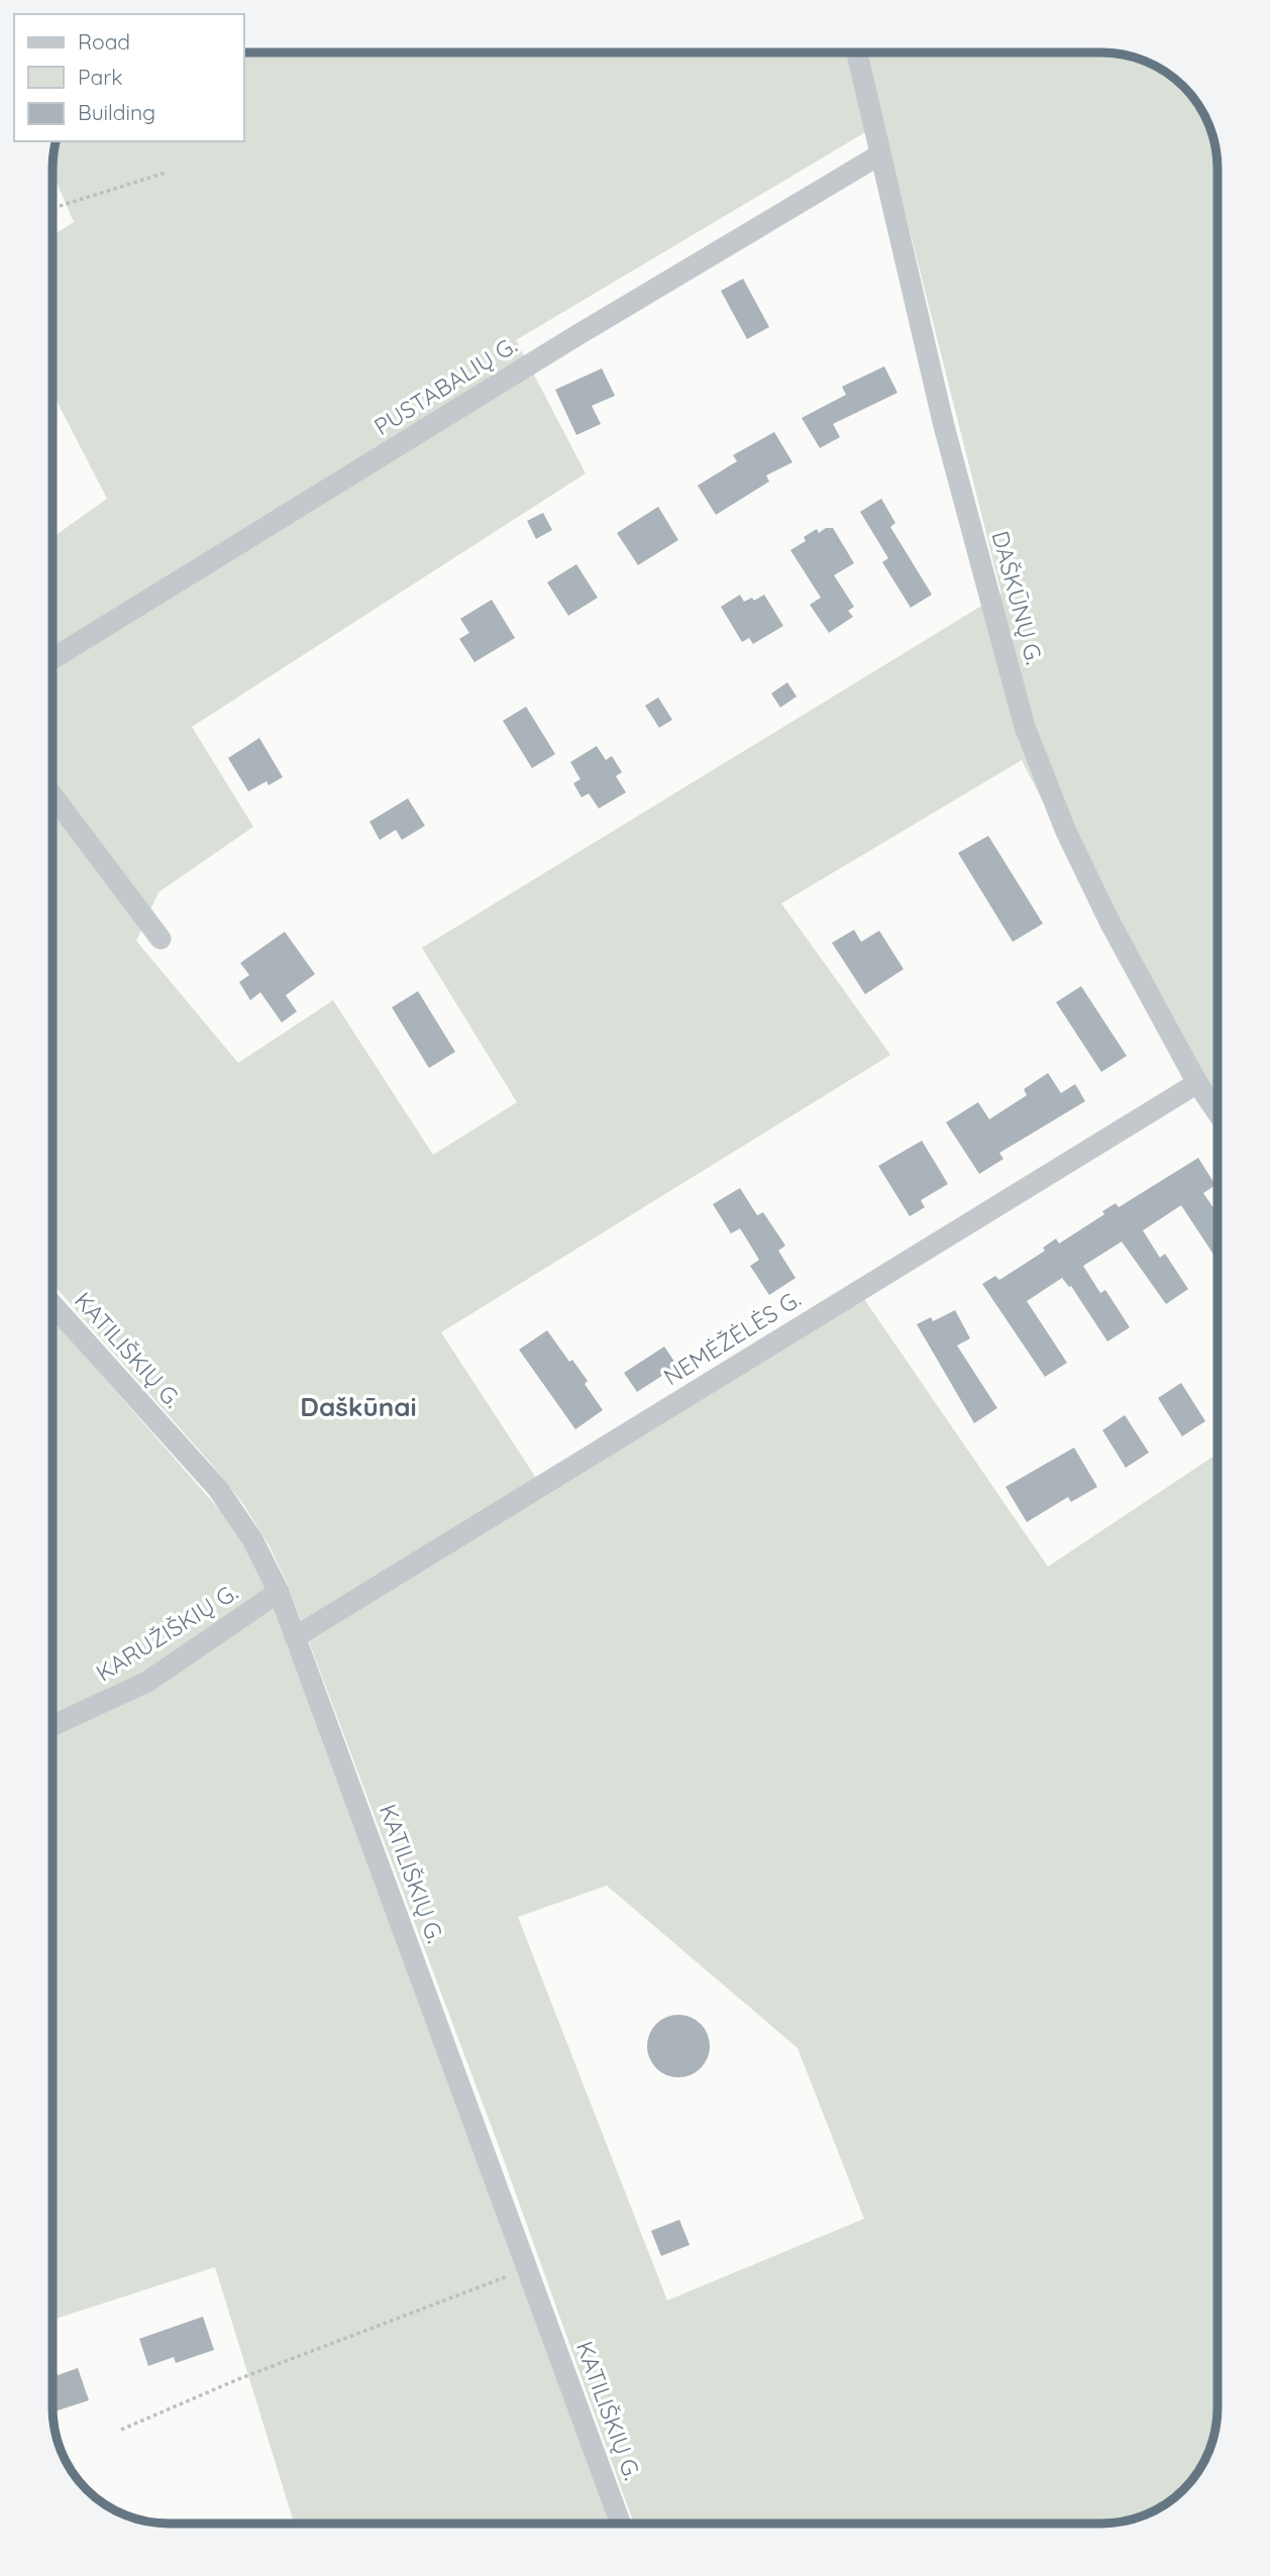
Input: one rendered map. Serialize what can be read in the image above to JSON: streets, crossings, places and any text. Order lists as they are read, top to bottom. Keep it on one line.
{"streets":{"street":["PUSTABALIŲ G.","DAŠKŪNŲ G.","NEMĖŽĖLĖS G.","KATILIŠKIŲ G.","KARUŽIŠKIŲ G."]},"crossings":[["PUSTABALIŲ G.","DAŠKŪNŲ G."],["DAŠKŪNŲ G.","NEMĖŽĖLĖS G."],["NEMĖŽĖLĖS G.","KATILIŠKIŲ G."],["KATILIŠKIŲ G.","KARUŽIŠKIŲ G."]],"districts":["Daškūnai"],"legend":["Road","Park","Building"]}
